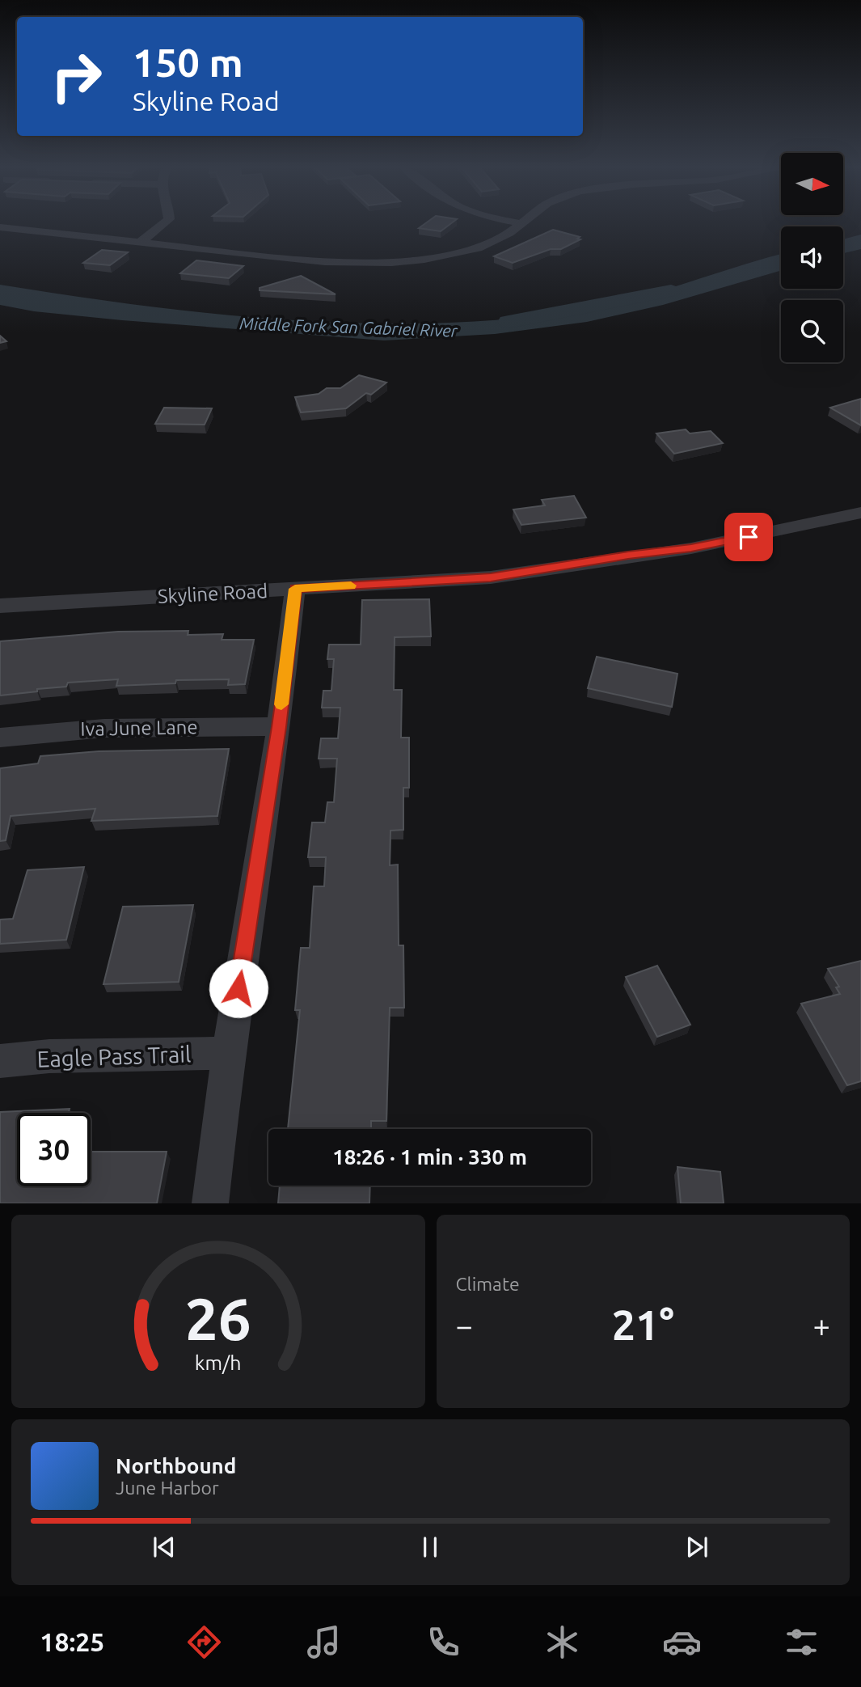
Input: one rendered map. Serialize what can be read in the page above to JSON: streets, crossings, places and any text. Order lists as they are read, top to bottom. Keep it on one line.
{"streets":{"street":["Skyline Road","Iva June Lane","Eagle Pass Trail"]},"water":["Middle Fork San Gabriel River"],"north":"right","page":{"turn":["150 m","Skyline Road"],"limit":"30","trip":"18:26 · 1 min · 330 m","tile":"Climate","heat":["−","21°","+"],"song":["Northbound","June Harbor"],"tabs":"18:25","gauge":["26","km/h"]}}
